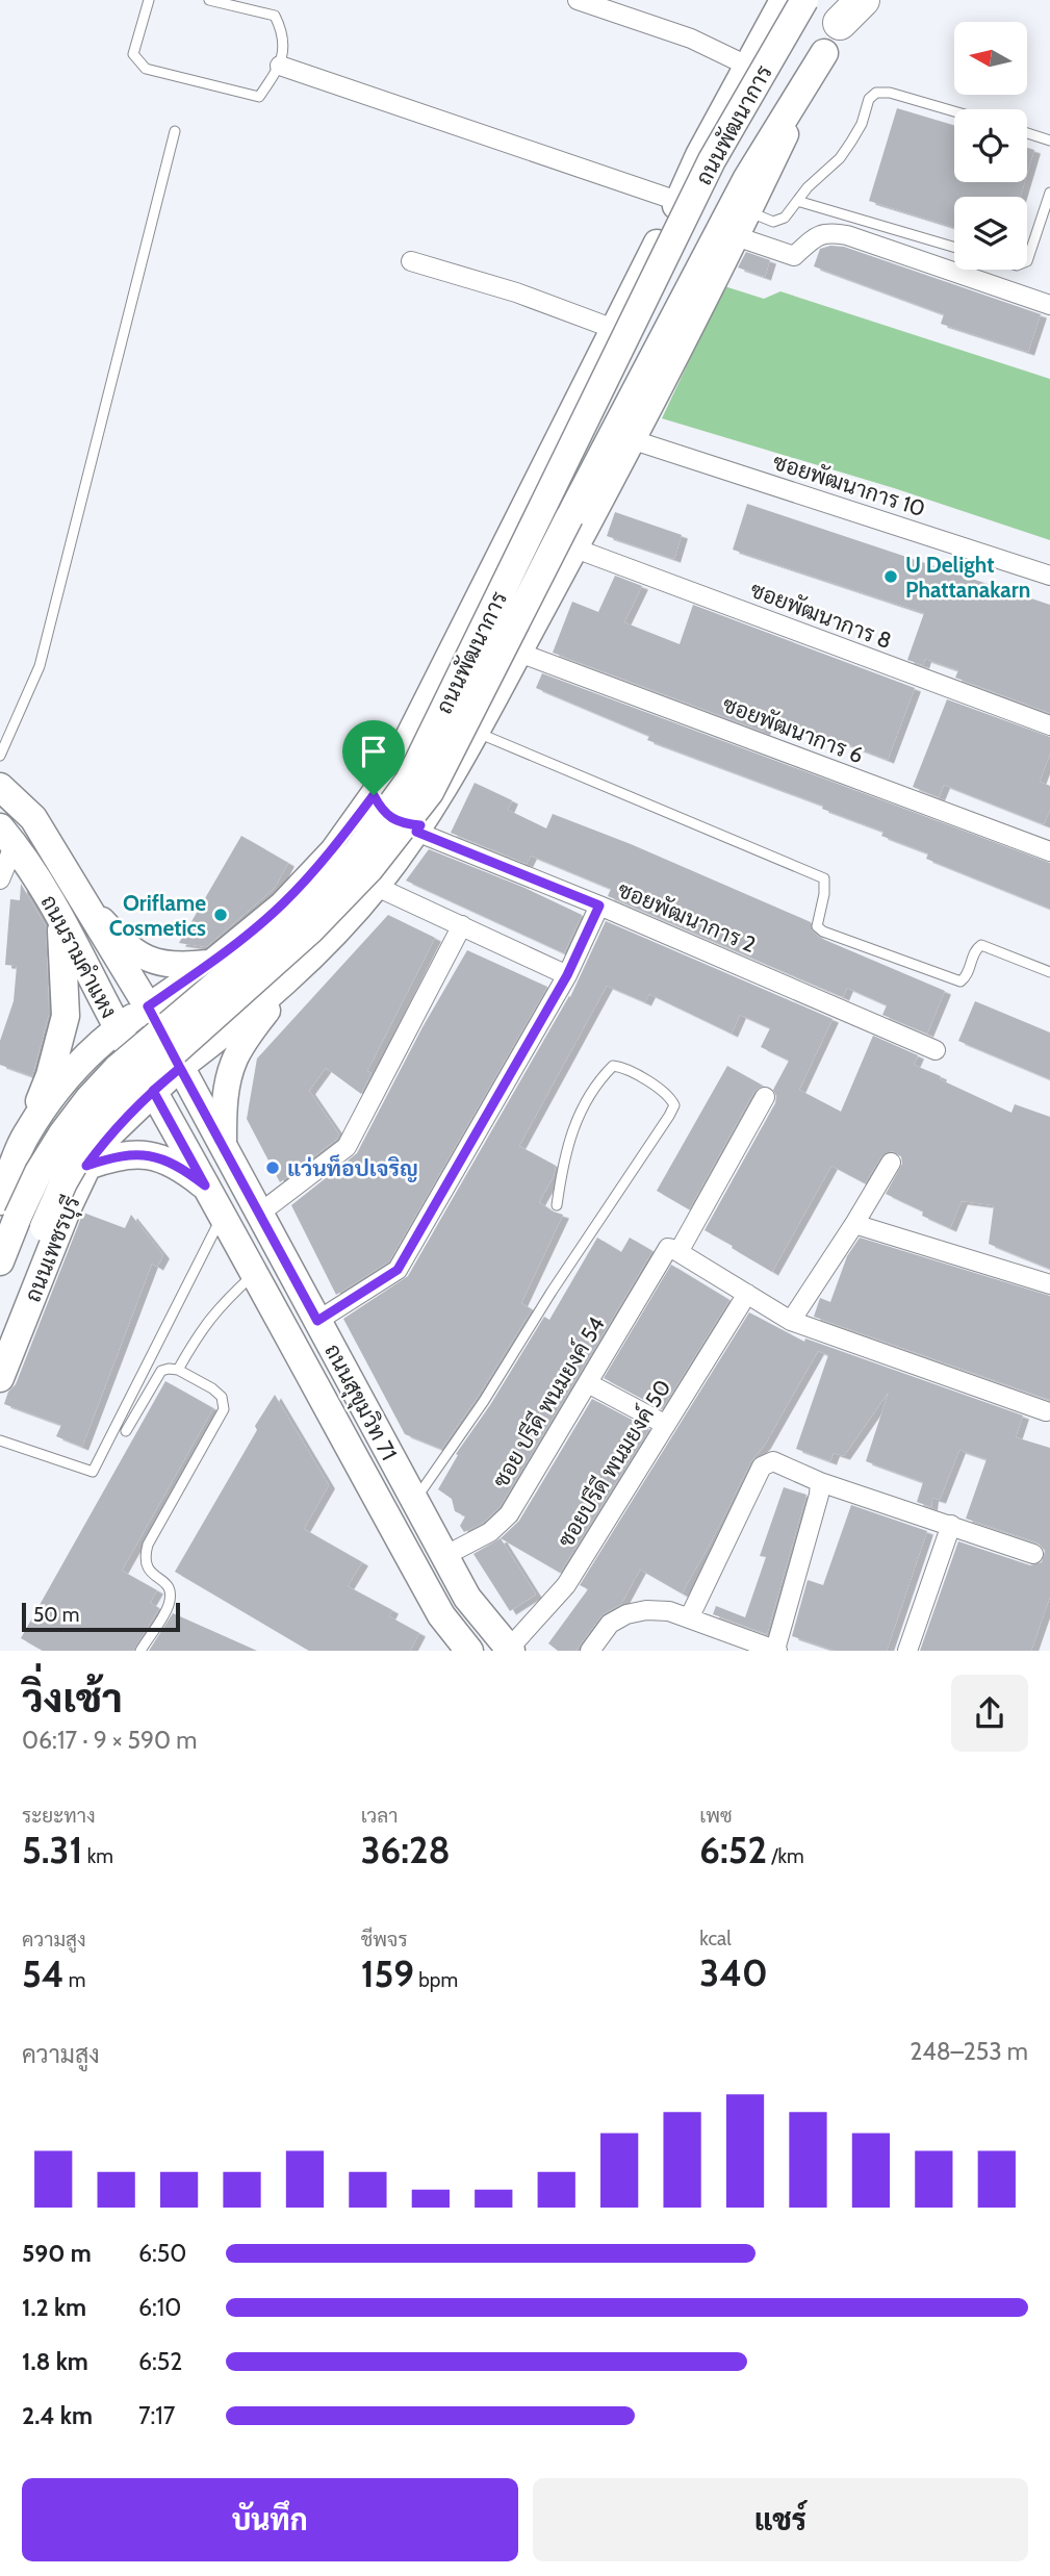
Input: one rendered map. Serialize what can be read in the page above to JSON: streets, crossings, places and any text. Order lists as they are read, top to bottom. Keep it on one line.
{"streets":{"main road":["ถนนพัฒนาการ","ถนนรามคำแหง","ถนนเพชรบุรี","ถนนสุขุมวิท 71"],"street":["ซอยพัฒนาการ 10","ซอยพัฒนาการ 8","ซอยพัฒนาการ 6","ซอยพัฒนาการ 2","ซอย ปรีดี พนมยงค์ 54","ซอยปรีดี พนมยงค์ 50"]},"crossings":[["ถนนพัฒนาการ","ซอยพัฒนาการ 10"],["ถนนพัฒนาการ","ซอยพัฒนาการ 8"],["ถนนพัฒนาการ","ซอยพัฒนาการ 6"],["ถนนพัฒนาการ","ซอยพัฒนาการ 2"],["ถนนพัฒนาการ","ถนนรามคำแหง"],["ถนนพัฒนาการ","ถนนเพชรบุรี"],["ถนนพัฒนาการ","ถนนสุขุมวิท 71"],["ถนนรามคำแหง","ถนนเพชรบุรี"],["ถนนรามคำแหง","ถนนสุขุมวิท 71"],["ถนนเพชรบุรี","ถนนสุขุมวิท 71"],["ถนนสุขุมวิท 71","ซอย ปรีดี พนมยงค์ 54"],["ถนนสุขุมวิท 71","ซอยปรีดี พนมยงค์ 50"]],"places":["U Delight Phattanakarn","Oriflame Cosmetics","แว่นท็อปเจริญ"],"scale_bar":"50 m","north":"left","page":{"scale":"50 m","heading":["วิ่งเช้า","06:17 · 9 × 590 m"],"stats":[["ระยะทาง","5.31 km"],["เวลา","36:28"],["เพซ","6:52 /km"],["ความสูง","54 m"],["ชีพจร","159 bpm"],["kcal","340"]],"chart":["ความสูง","248–253 m"],"list":[{"name":"590 m","note":"6:50"},{"name":"1.2 km","note":"6:10"},{"name":"1.8 km","note":"6:52"},{"name":"2.4 km","note":"7:17"}],"buttons":["บันทึก","แชร์"]}}
